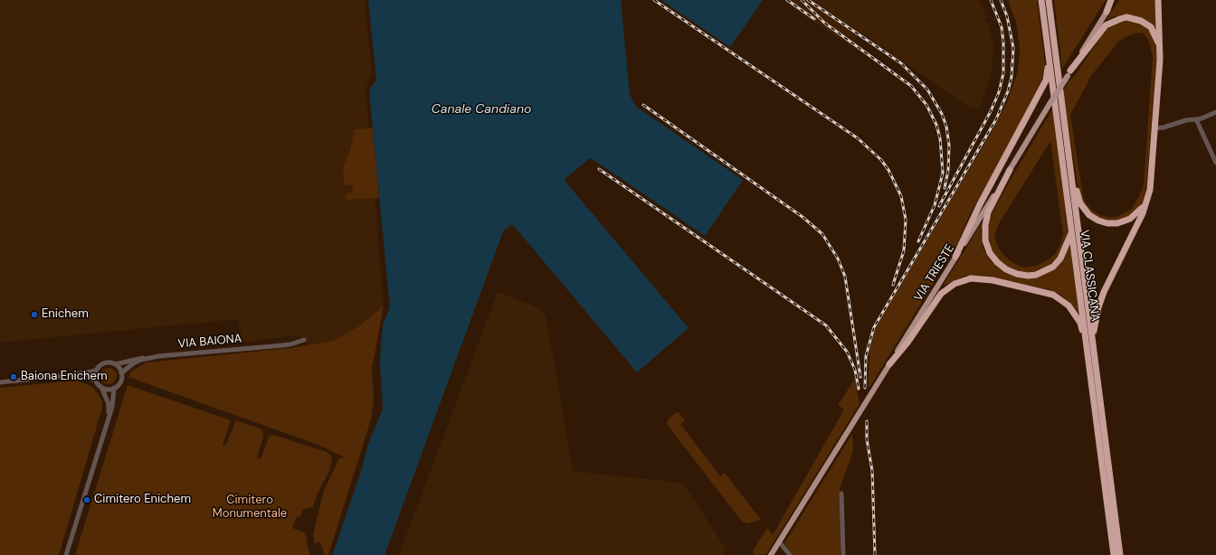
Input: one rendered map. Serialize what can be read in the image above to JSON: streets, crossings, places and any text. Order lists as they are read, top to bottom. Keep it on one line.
{"streets":{"highway":["VIA CLASSICANA"],"main road":["VIA TRIESTE"],"street":["VIA BAIONA"]},"water":["Canale Candiano"],"parks":["Cimitero Monumentale"],"places":["Enichem","Baiona Enichem","Cimitero Enichem"]}
